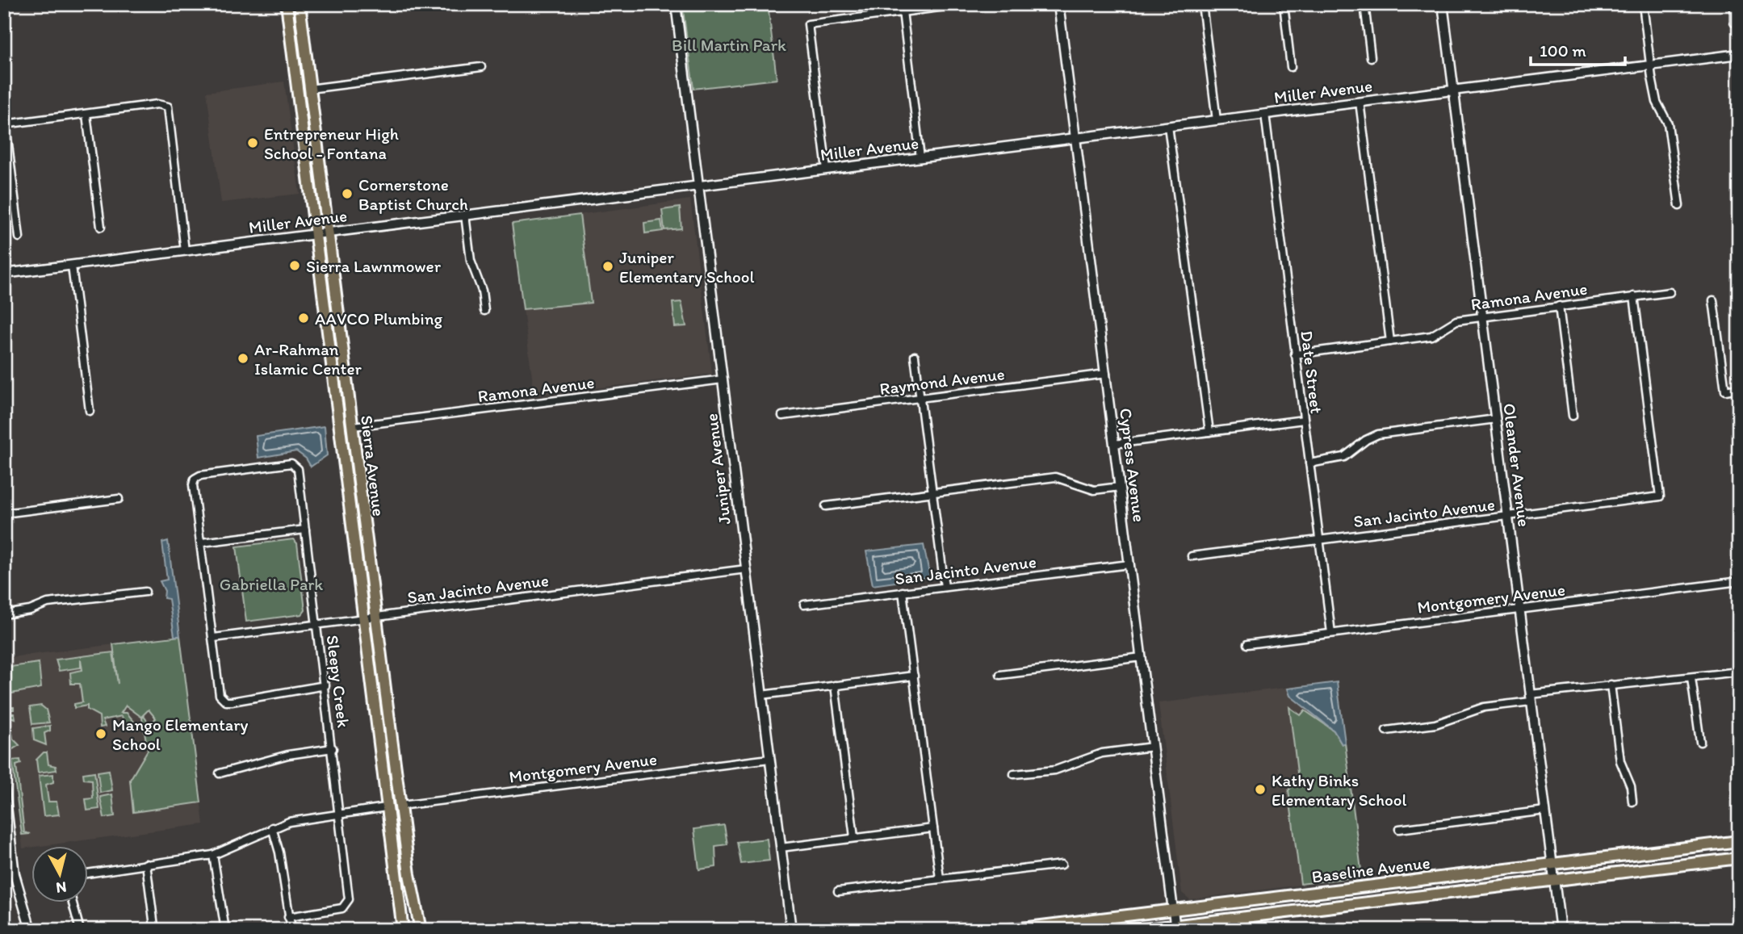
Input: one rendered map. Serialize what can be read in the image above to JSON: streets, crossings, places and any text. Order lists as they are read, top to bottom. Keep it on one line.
{"streets":{"main road":["Sierra Avenue","Baseline Avenue"],"street":["Miller Avenue","Ramona Avenue","Date Street","Raymond Avenue","Cypress Avenue","Oleander Avenue","Juniper Avenue","San Jacinto Avenue","Montgomery Avenue","Sleepy Creek"]},"crossings":[["Miller Avenue","Date Street"],["Miller Avenue","Cypress Avenue"],["Miller Avenue","Oleander Avenue"],["Miller Avenue","Sierra Avenue"],["Miller Avenue","Juniper Avenue"],["Ramona Avenue","Date Street"],["Ramona Avenue","Oleander Avenue"],["Ramona Avenue","Sierra Avenue"],["Ramona Avenue","Juniper Avenue"],["Ramona Avenue","San Jacinto Avenue"],["Date Street","San Jacinto Avenue"],["Date Street","Montgomery Avenue"],["Raymond Avenue","Cypress Avenue"],["Cypress Avenue","San Jacinto Avenue"],["Cypress Avenue","Baseline Avenue"],["Oleander Avenue","San Jacinto Avenue"],["Oleander Avenue","Montgomery Avenue"],["Oleander Avenue","Baseline Avenue"],["Sierra Avenue","San Jacinto Avenue"],["Sierra Avenue","Montgomery Avenue"],["Juniper Avenue","San Jacinto Avenue"],["Juniper Avenue","Montgomery Avenue"],["San Jacinto Avenue","Sleepy Creek"]],"parks":["Bill Martin Park","Gabriella Park"],"places":["Entrepreneur High School - Fontana","Cornerstone Baptist Church","Sierra Lawnmower","Juniper Elementary School","AAVCO Plumbing","Ar-Rahman Islamic Center","Mango Elementary School","Kathy Binks Elementary School"],"scale_bar":"100 m","north":"bottom"}
